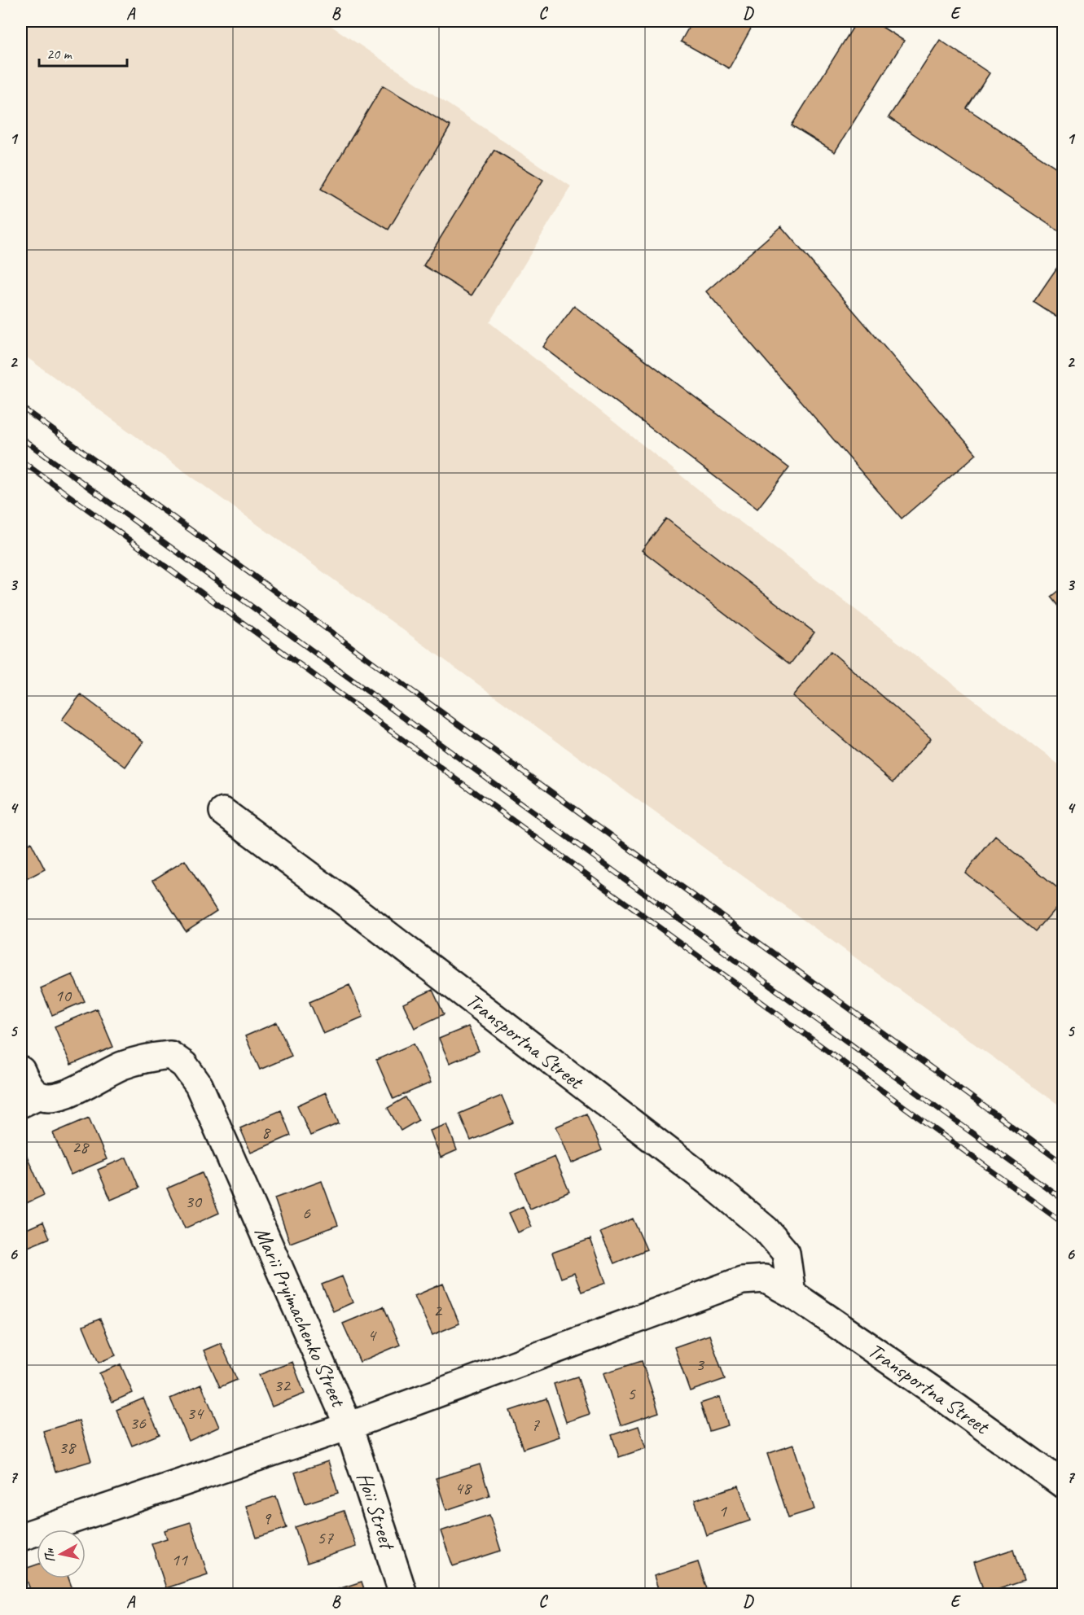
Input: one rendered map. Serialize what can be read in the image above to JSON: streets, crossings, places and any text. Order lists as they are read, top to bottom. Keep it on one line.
{"streets":{"street":["Transportna Street","Marii Pryimachenko Street","Hoii Street"]},"crossings":[["Transportna Street","Marii Pryimachenko Street"],["Transportna Street","Hoii Street"],["Marii Pryimachenko Street","Hoii Street"]],"house_numbers":["10","8","28","30","6","2","4","3","32","5","34","36","7","38","48","1","9","57","11"],"scale_bar":"20 m","north":"left","grid":{"columns":["A","B","C","D","E"],"rows":["1","2","3","4","5","6","7"]}}
